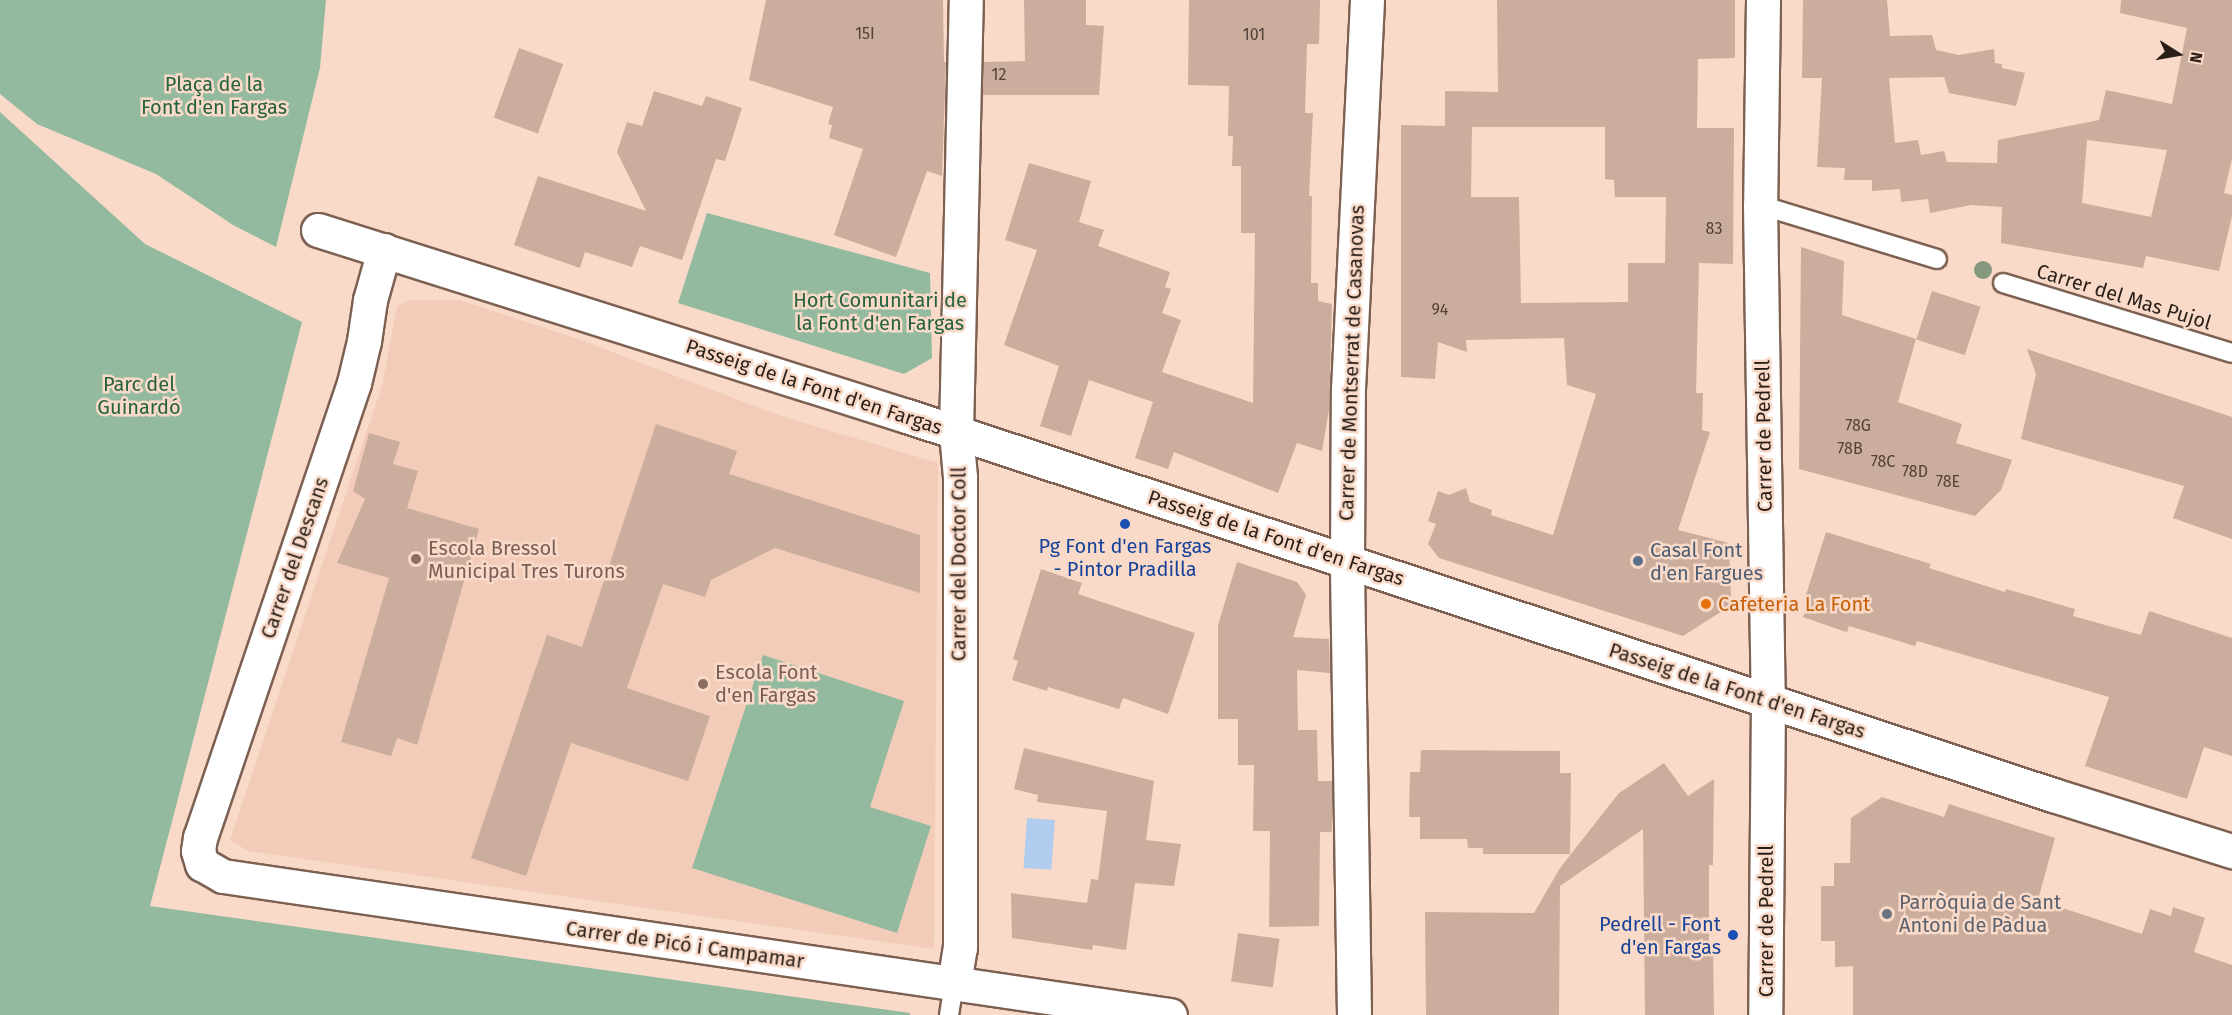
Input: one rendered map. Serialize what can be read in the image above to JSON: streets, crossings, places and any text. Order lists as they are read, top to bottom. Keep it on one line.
{"streets":{"street":["Carrer de Montserrat de Casanovas","Passeig de la Font d'en Fargas","Carrer de Pedrell","Carrer del Descans","Carrer del Doctor Coll","Carrer de Picó i Campamar"],"lane":["Carrer del Mas Pujol"]},"crossings":[["Carrer de Montserrat de Casanovas","Passeig de la Font d'en Fargas"],["Passeig de la Font d'en Fargas","Carrer de Pedrell"],["Passeig de la Font d'en Fargas","Carrer del Descans"],["Passeig de la Font d'en Fargas","Carrer del Doctor Coll"],["Carrer del Descans","Carrer de Picó i Campamar"],["Carrer del Doctor Coll","Carrer de Picó i Campamar"]],"parks":["Plaça de la Font d'en Fargas","Hort Comunitari de la Font d'en Fargas","Parc del Guinardó"],"places":["Pg Font d'en Fargas - Pintor Pradilla","Escola Bressol Municipal Tres Turons","Casal Font d'en Fargues","Cafeteria La Font","Escola Font d'en Fargas","Parròquia de Sant Antoni de Pàdua","Pedrell - Font d'en Fargas"],"house_numbers":["15I","101","12","83","94","78G","78B","78C","78D","78E"],"north":"right"}
